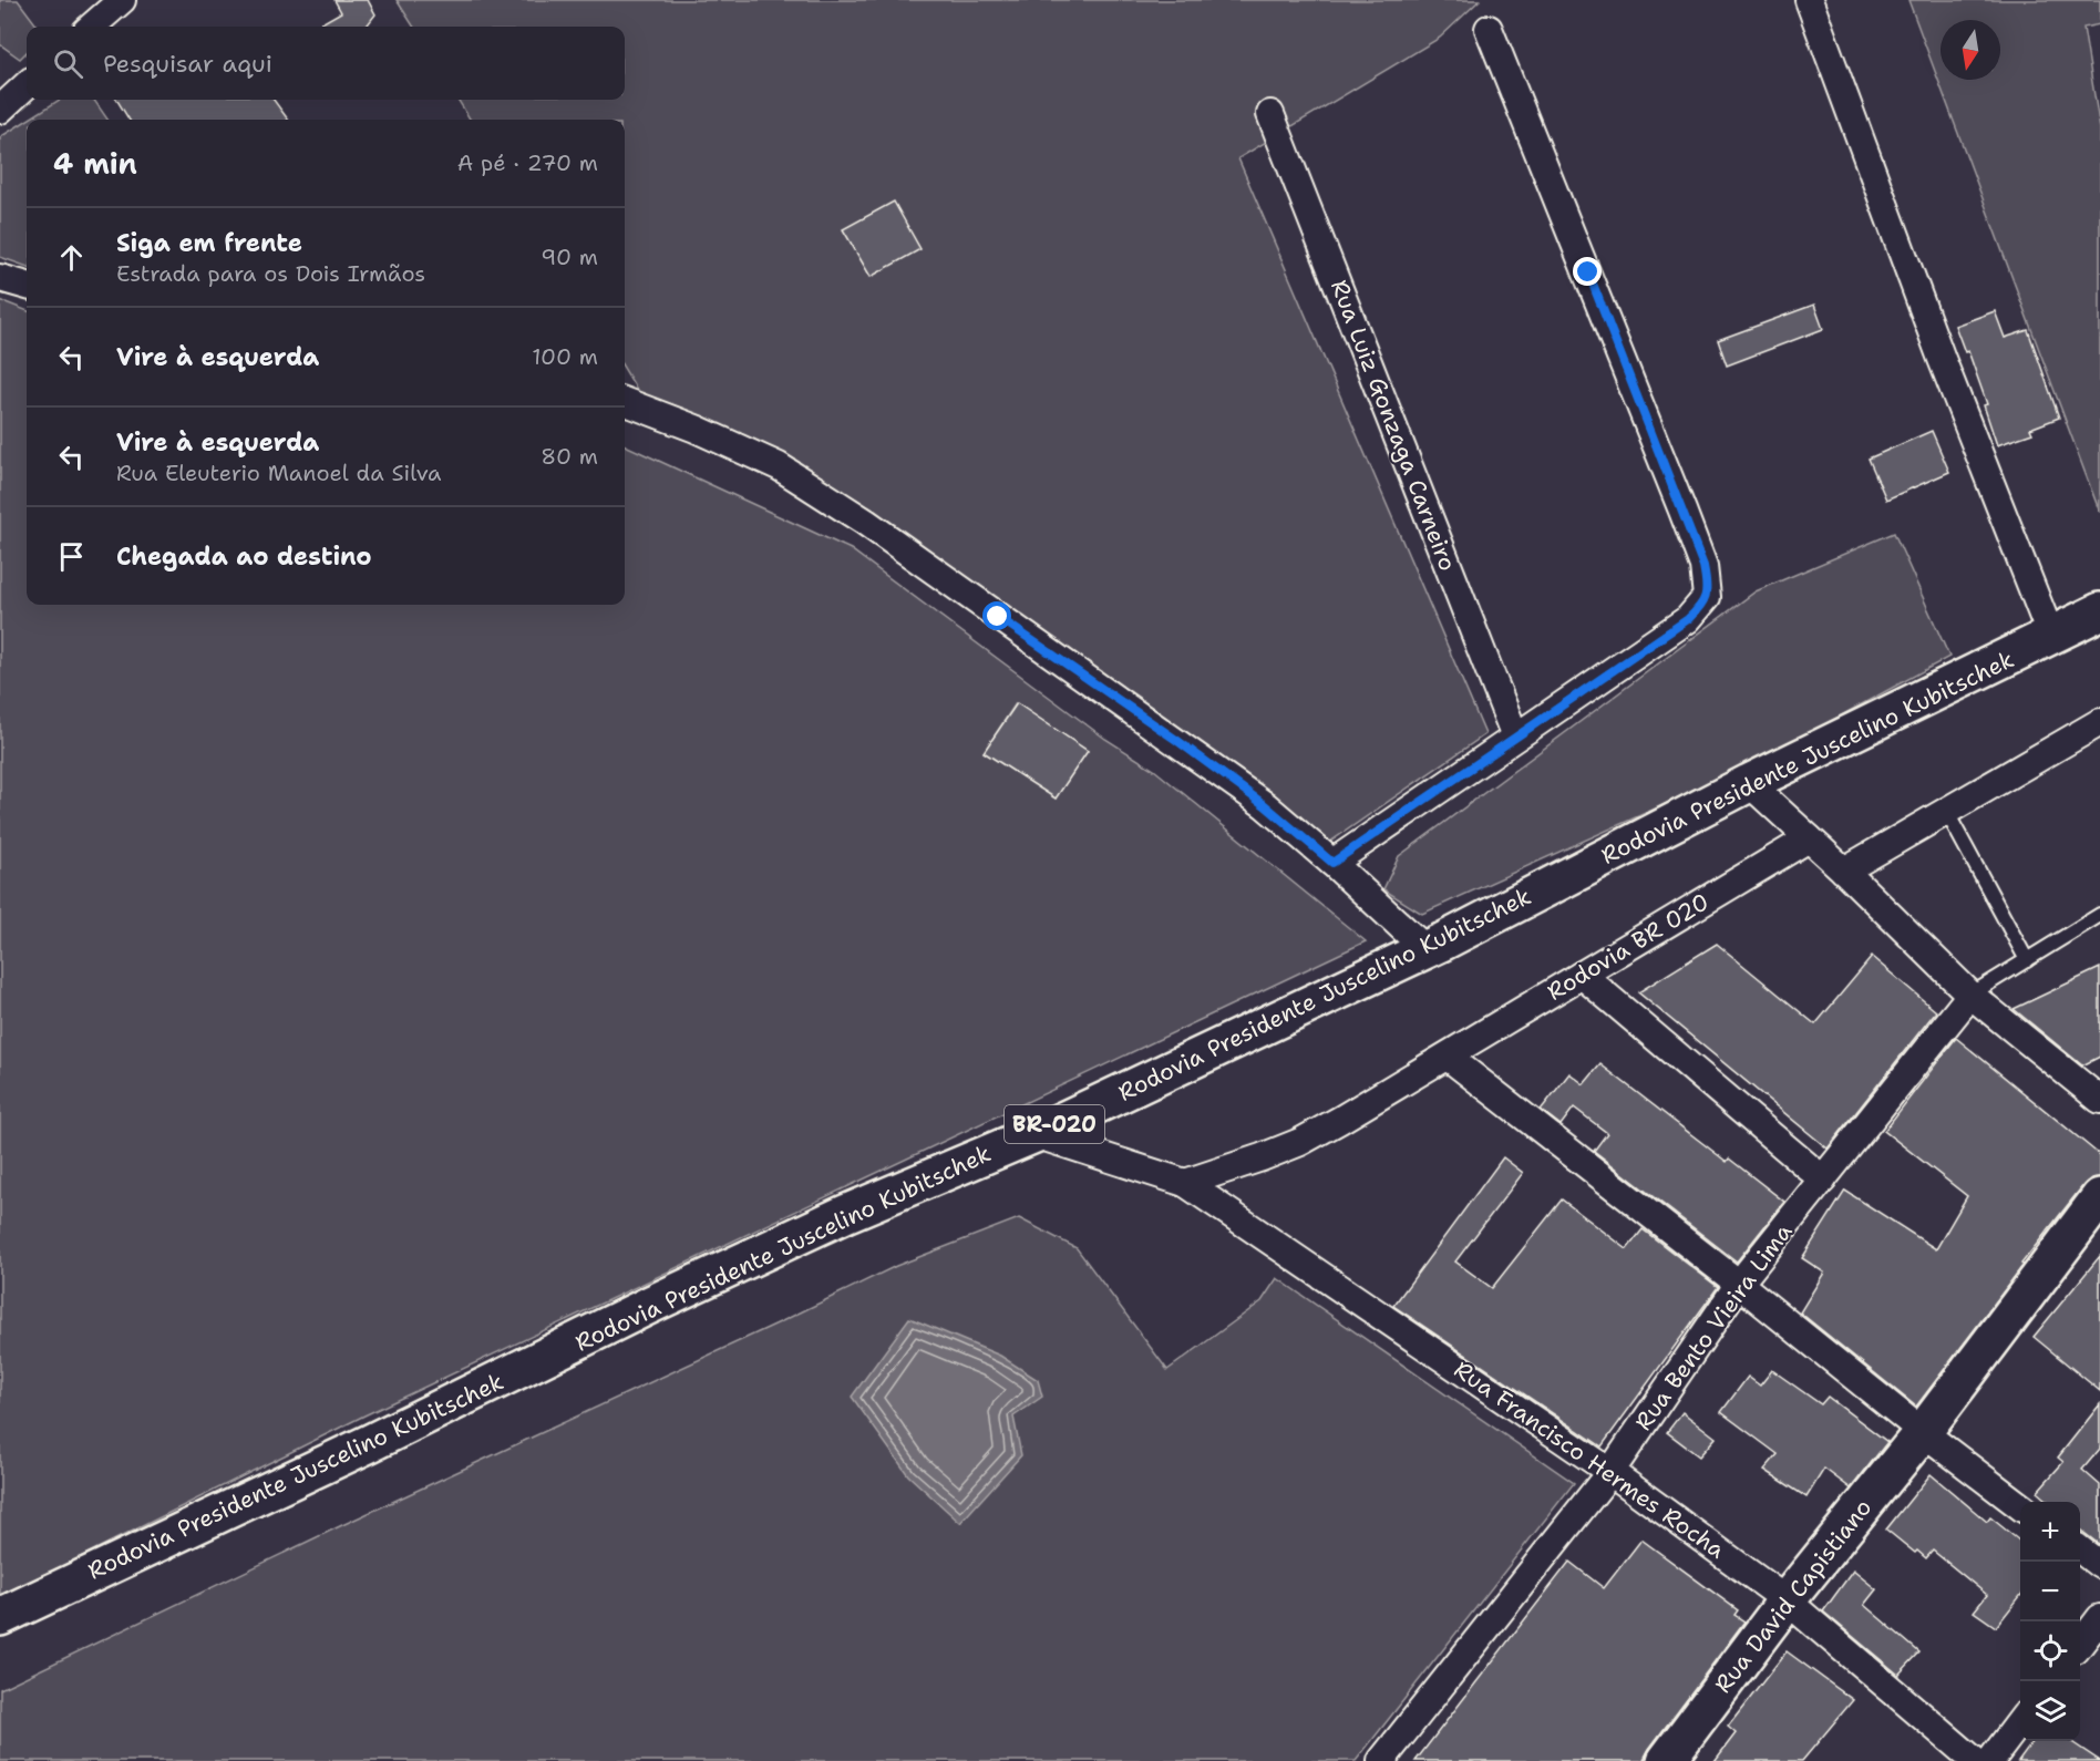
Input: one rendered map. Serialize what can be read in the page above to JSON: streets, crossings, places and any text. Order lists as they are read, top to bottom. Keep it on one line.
{"streets":{"main road":["Rodovia Presidente Juscelino Kubitschek","BR-020","Rua David Capistiano"],"street":["Rua Luiz Gonzaga Carneiro","Rodovia BR 020","Rua Bento Vieira Lima","Rua Francisco Hermes Rocha"]},"crossings":[["Rodovia Presidente Juscelino Kubitschek","Rua Francisco Hermes Rocha"],["Rodovia BR 020","Rua Francisco Hermes Rocha"],["Rua Bento Vieira Lima","Rua Francisco Hermes Rocha"],["Rua Francisco Hermes Rocha","Rua David Capistiano"]],"north":"bottom","page":{"search":"Pesquisar aqui","heading":["4 min","A pé · 270 m"],"list":[["Siga em frente","Estrada para os Dois Irmãos","90 m"],["Vire à esquerda","100 m"],["Vire à esquerda","Rua Eleuterio Manoel da Silva","80 m"],"Chegada ao destino"],"map_buttons":["+","−"]}}
